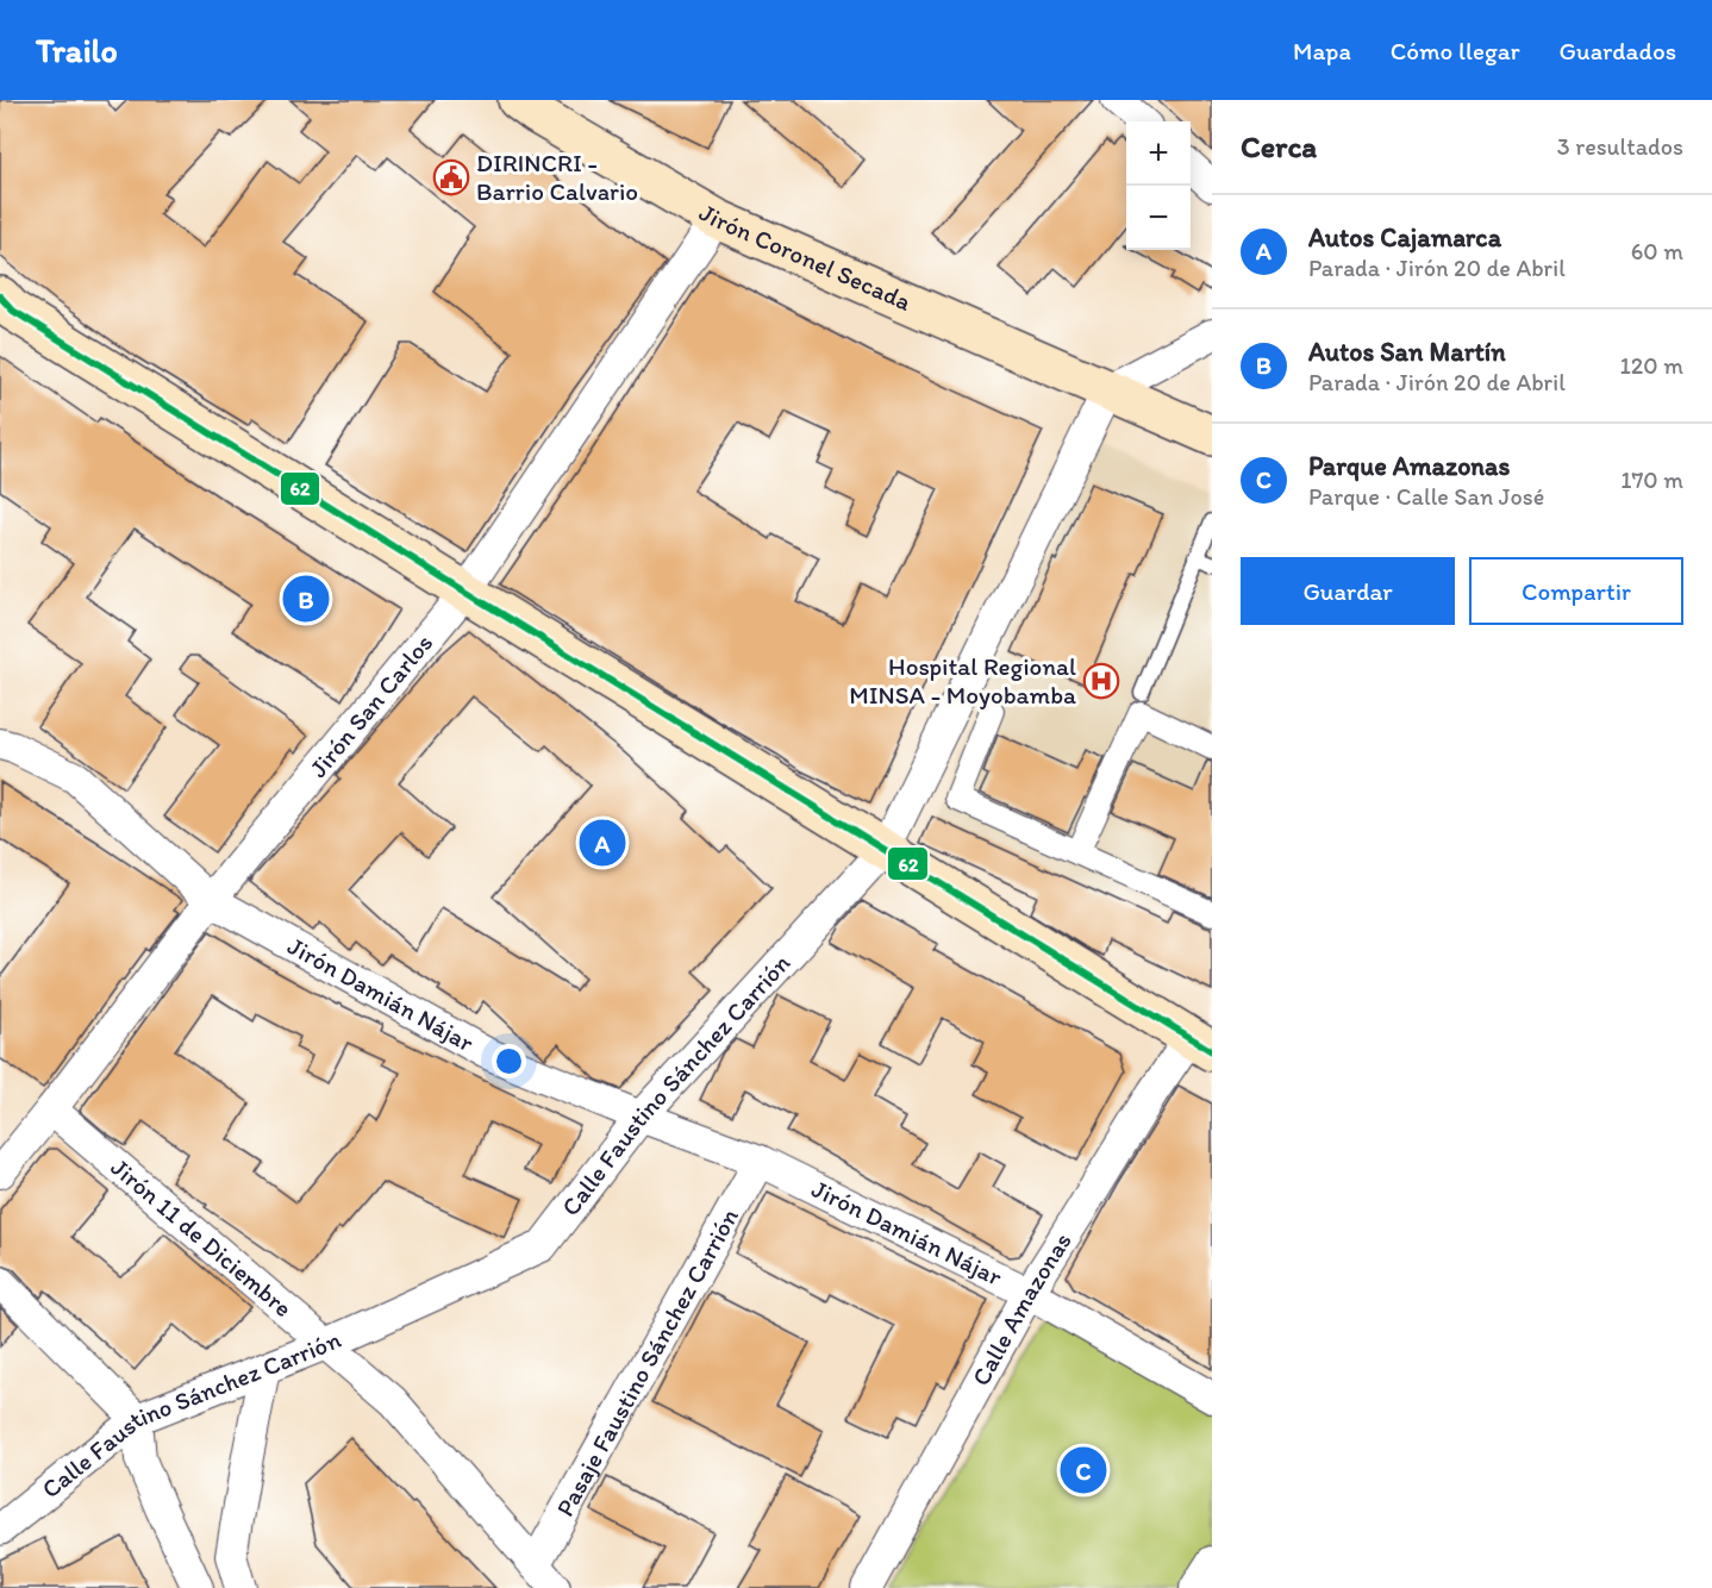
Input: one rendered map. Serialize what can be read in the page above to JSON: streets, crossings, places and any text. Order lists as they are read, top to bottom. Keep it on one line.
{"streets":{"main road":["Jirón Coronel Secada"],"street":["Jirón San Carlos","Jirón Damián Nájar","Calle Faustino Sánchez Carrión","Jirón 11 de Diciembre","Calle Amazonas","Pasaje Faustino Sánchez Carrión"]},"crossings":[["Jirón Coronel Secada","Jirón San Carlos"],["Jirón Coronel Secada","Calle Faustino Sánchez Carrión"],["Jirón San Carlos","Jirón Damián Nájar"],["Jirón San Carlos","Jirón 11 de Diciembre"],["Jirón Damián Nájar","Calle Faustino Sánchez Carrión"],["Jirón Damián Nájar","Calle Amazonas"],["Jirón Damián Nájar","Pasaje Faustino Sánchez Carrión"],["Calle Faustino Sánchez Carrión","Jirón 11 de Diciembre"],["Jirón 11 de Diciembre","Pasaje Faustino Sánchez Carrión"]],"places":{"public building":["DIRINCRI - Barrio Calvario"],"hospital":["Hospital Regional MINSA - Moyobamba"]},"lines":["transit line 62"],"page":{"header":"Trailo","nav":["Mapa","Cómo llegar","Guardados"],"heading":["Cerca","3 resultados"],"map_buttons":["+","−"],"list":[{"mark":"A","name":"Autos Cajamarca","note":"Parada · Jirón 20 de Abril","value":"60 m"},{"mark":"B","name":"Autos San Martín","note":"Parada · Jirón 20 de Abril","value":"120 m"},{"mark":"C","name":"Parque Amazonas","note":"Parque · Calle San José","value":"170 m"}],"buttons":["Guardar","Compartir"],"pins":["B","A","C"]}}
